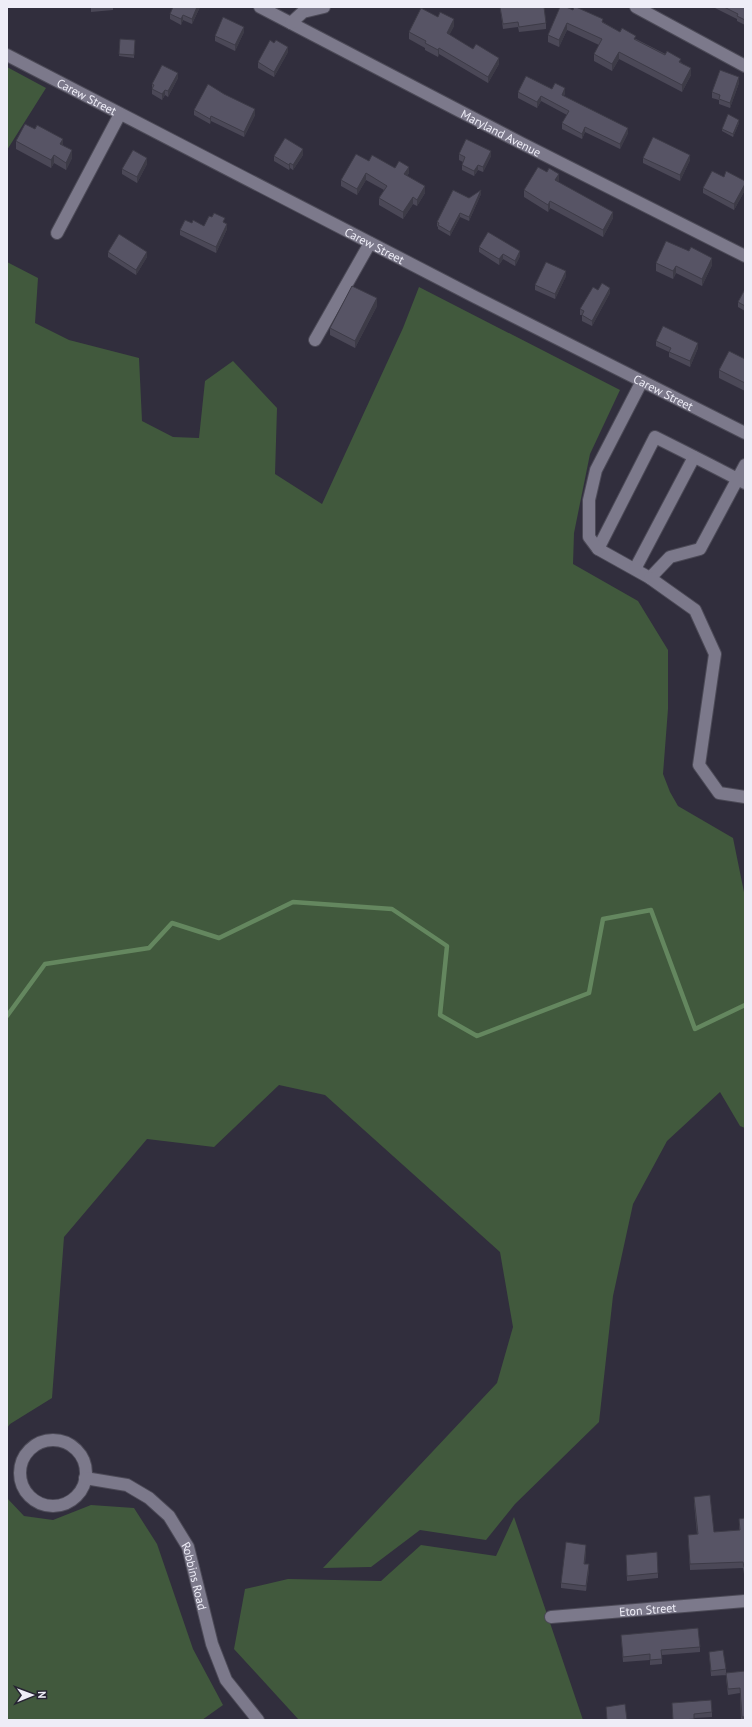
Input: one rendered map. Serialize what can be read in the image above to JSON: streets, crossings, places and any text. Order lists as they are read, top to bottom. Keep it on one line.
{"streets":{"street":["Carew Street","Maryland Avenue","Robbins Road","Eton Street"]},"north":"right"}
